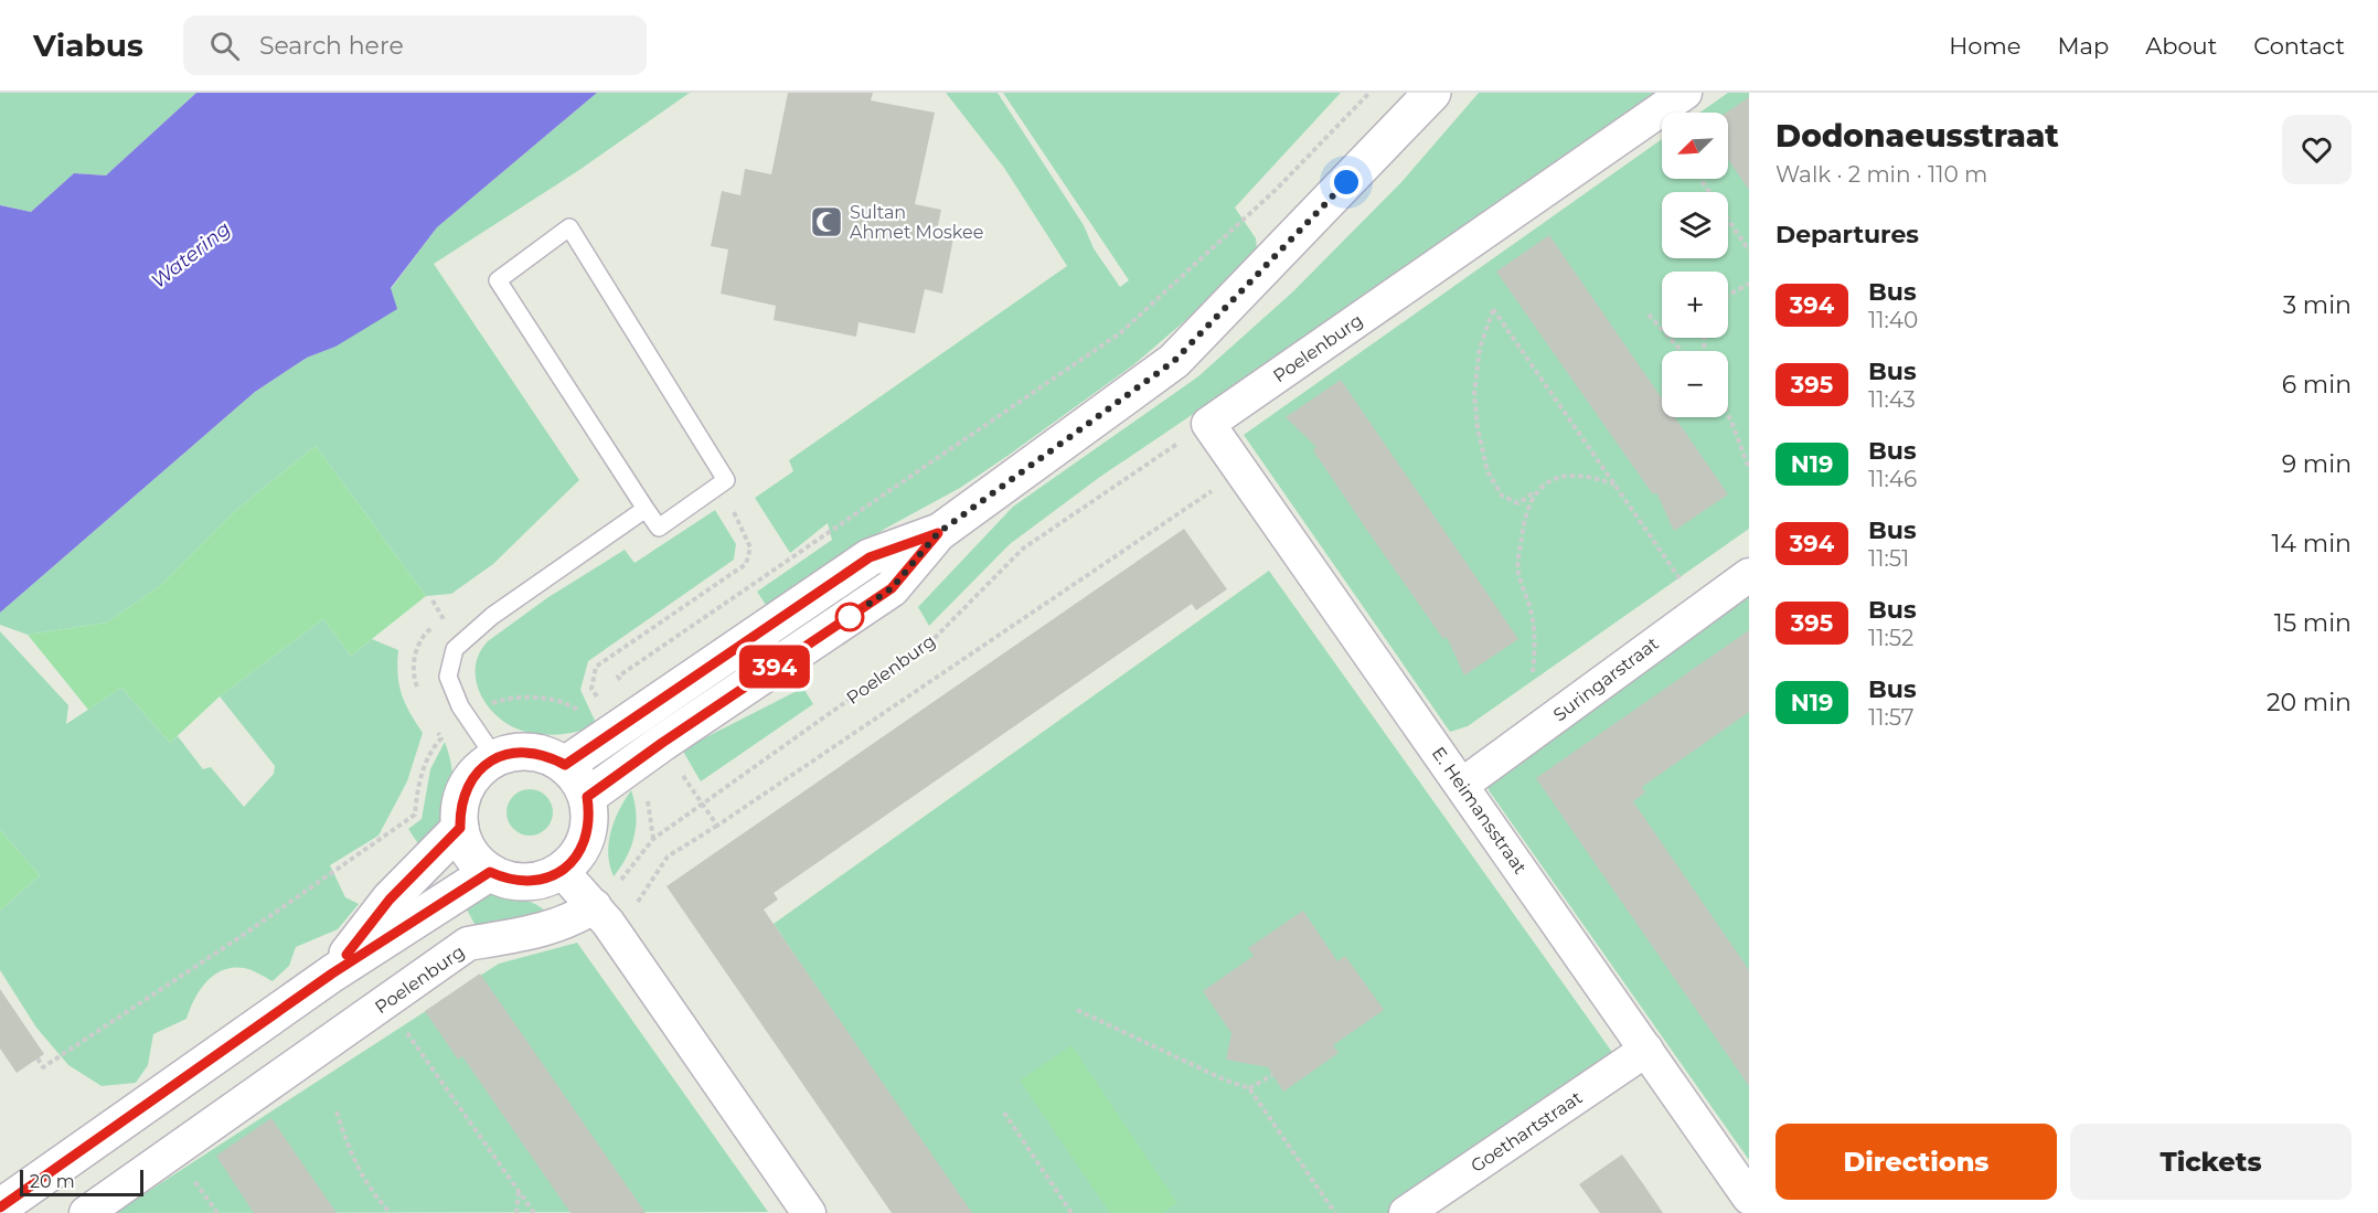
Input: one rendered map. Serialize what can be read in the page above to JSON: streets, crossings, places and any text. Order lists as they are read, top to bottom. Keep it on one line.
{"streets":{"street":["Poelenburg","Suringarstraat","E. Heimansstraat","Goethartstraat"]},"crossings":[["Poelenburg","E. Heimansstraat"],["Suringarstraat","E. Heimansstraat"],["E. Heimansstraat","Goethartstraat"]],"water":["Watering"],"places":{"mosque":["Sultan Ahmet Moskee"]},"lines":["bus line 394"],"scale_bar":"20 m","north":"bottom left","page":{"header":"Viabus","search":"Search here","nav":["Home","Map","About","Contact"],"on_map":"394","heading":[["Dodonaeusstraat","Walk · 2 min · 110 m"],"Departures"],"map_buttons":["+","−"],"list":[{"mark":"394","name":"Bus","note":"11:40","value":"3 min"},{"mark":"395","name":"Bus","note":"11:43","value":"6 min"},{"mark":"N19","name":"Bus","note":"11:46","value":"9 min"},{"mark":"394","name":"Bus","note":"11:51","value":"14 min"},{"mark":"395","name":"Bus","note":"11:52","value":"15 min"},{"mark":"N19","name":"Bus","note":"11:57","value":"20 min"}],"buttons":["Directions","Tickets"],"scale":"20 m"}}
